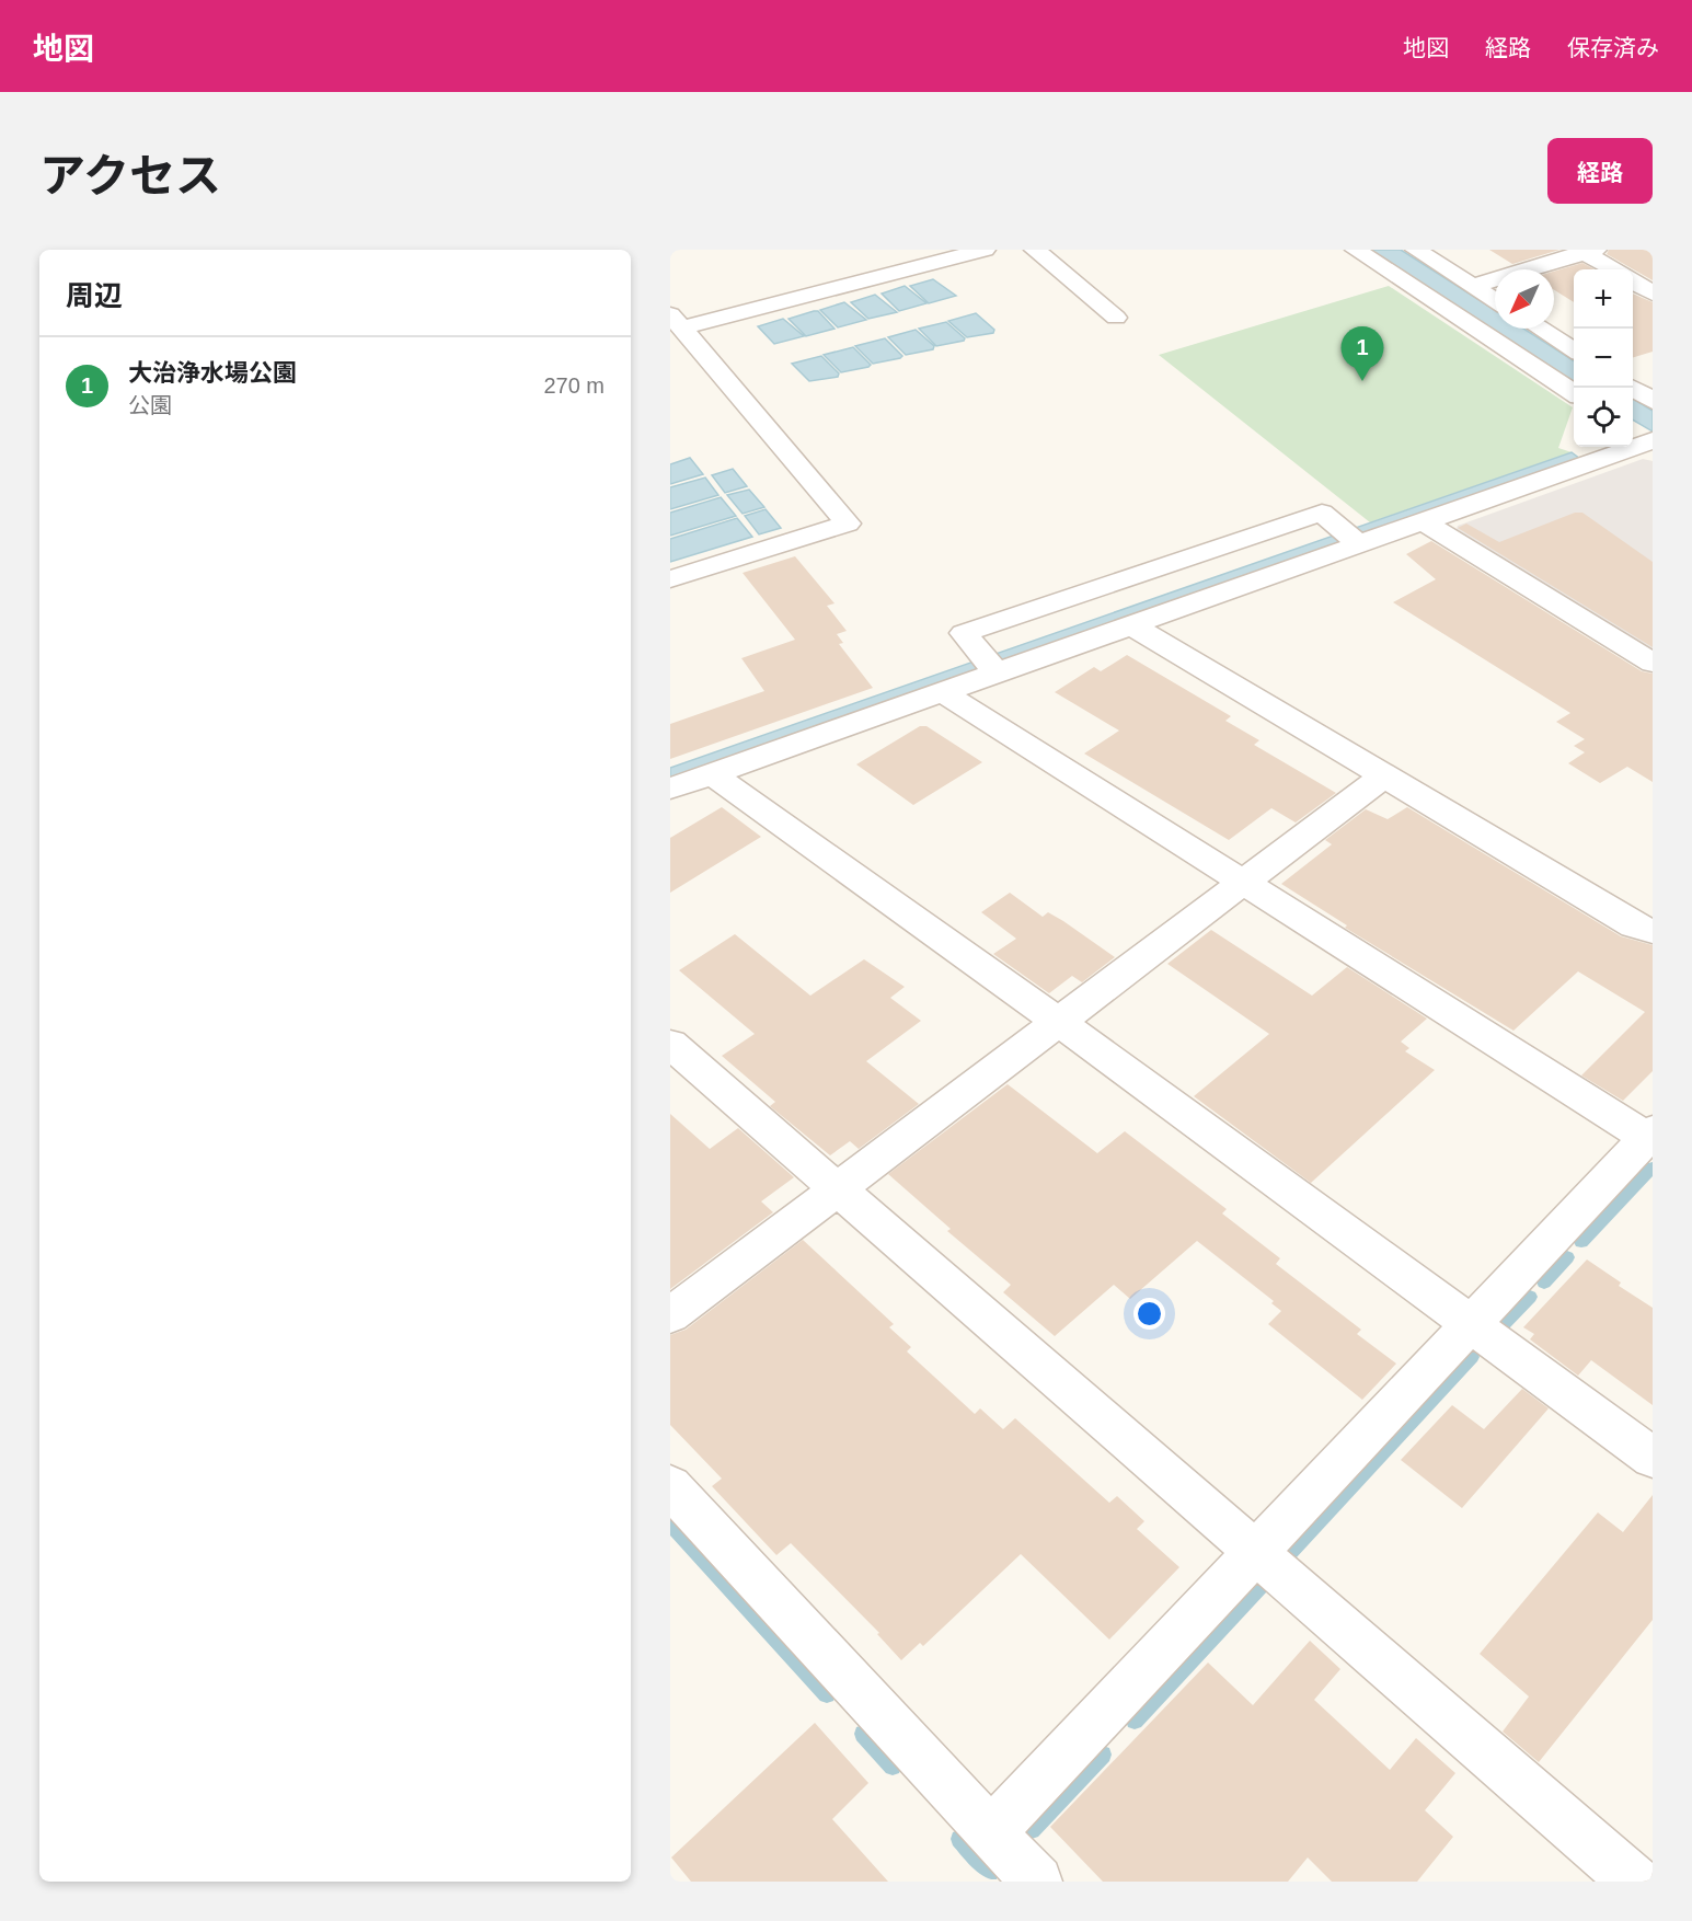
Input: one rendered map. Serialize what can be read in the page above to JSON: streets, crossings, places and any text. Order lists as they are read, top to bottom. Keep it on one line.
{"north":"bottom left","page":{"header":"地図","nav":["地図","経路","保存済み"],"title":"アクセス","buttons":"経路","heading":"周辺","map_buttons":["+","−"],"pins":"1","list":[{"mark":"1","name":"大治浄水場公園","note":"公園","value":"270 m"}]}}
